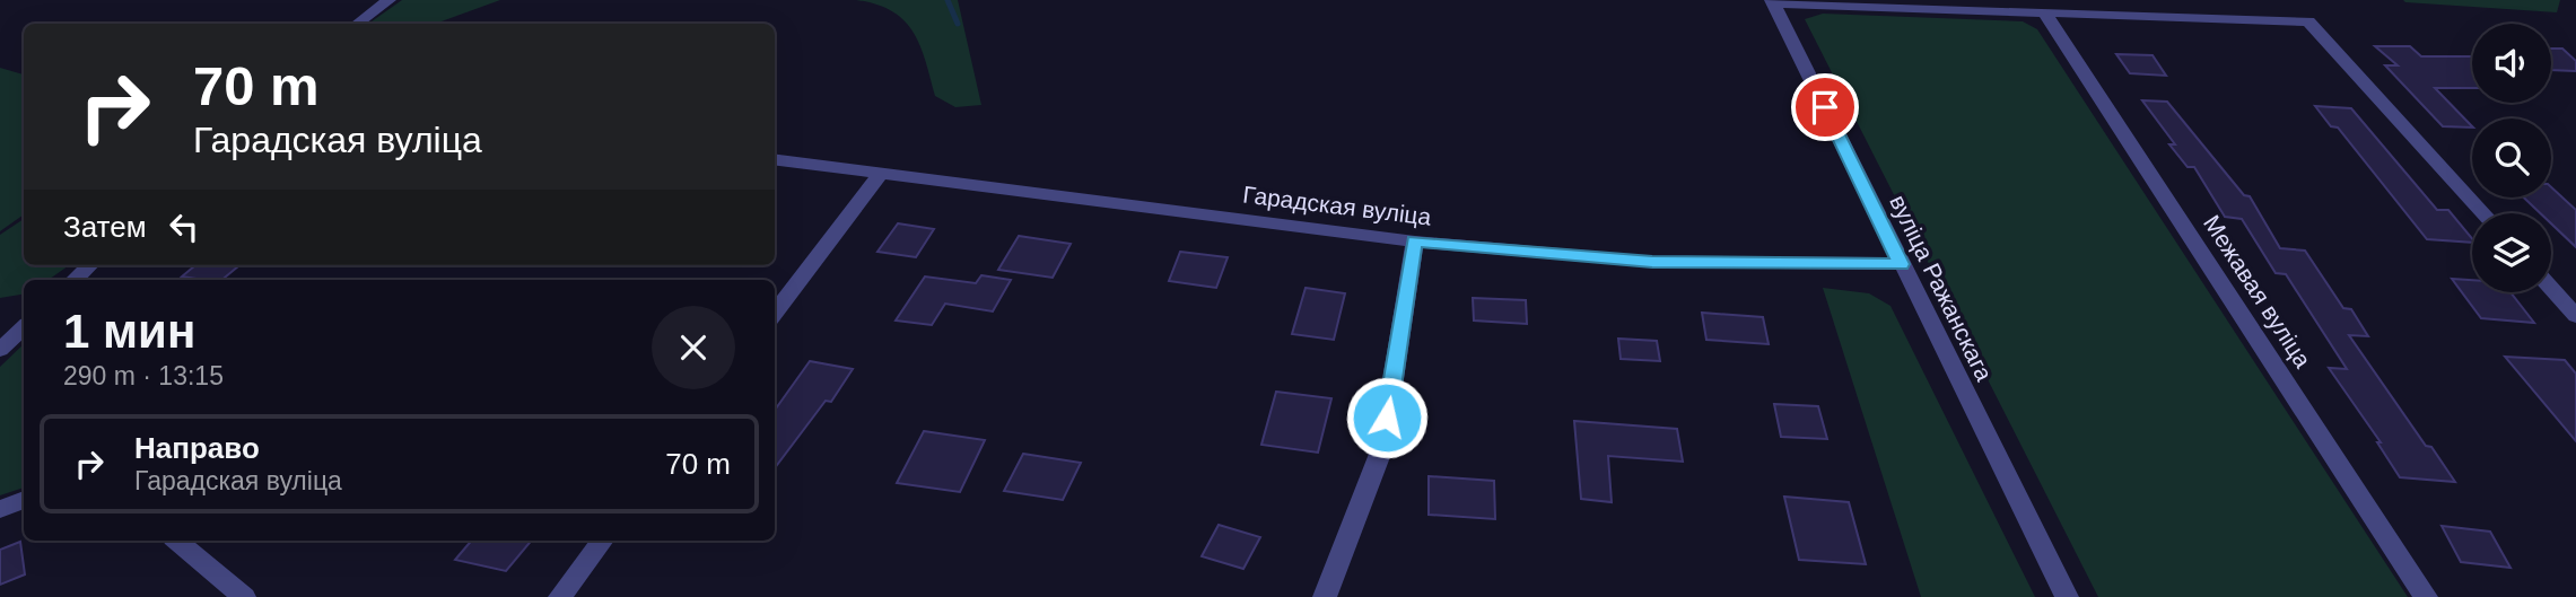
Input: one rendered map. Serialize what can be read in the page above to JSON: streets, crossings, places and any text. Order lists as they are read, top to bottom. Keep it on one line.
{"streets":{"street":["Гарадская вуліца","вуліца Ражанскага","Межавая вуліца"]},"crossings":[["Гарадская вуліца","вуліца Ражанскага"]],"page":{"turn":["70 m","Гарадская вуліца"],"then":"Затем","heading":["1 мин","290 m · 13:15"],"list":[{"name":"Направо","note":"Гарадская вуліца","value":"70 m"}]}}
